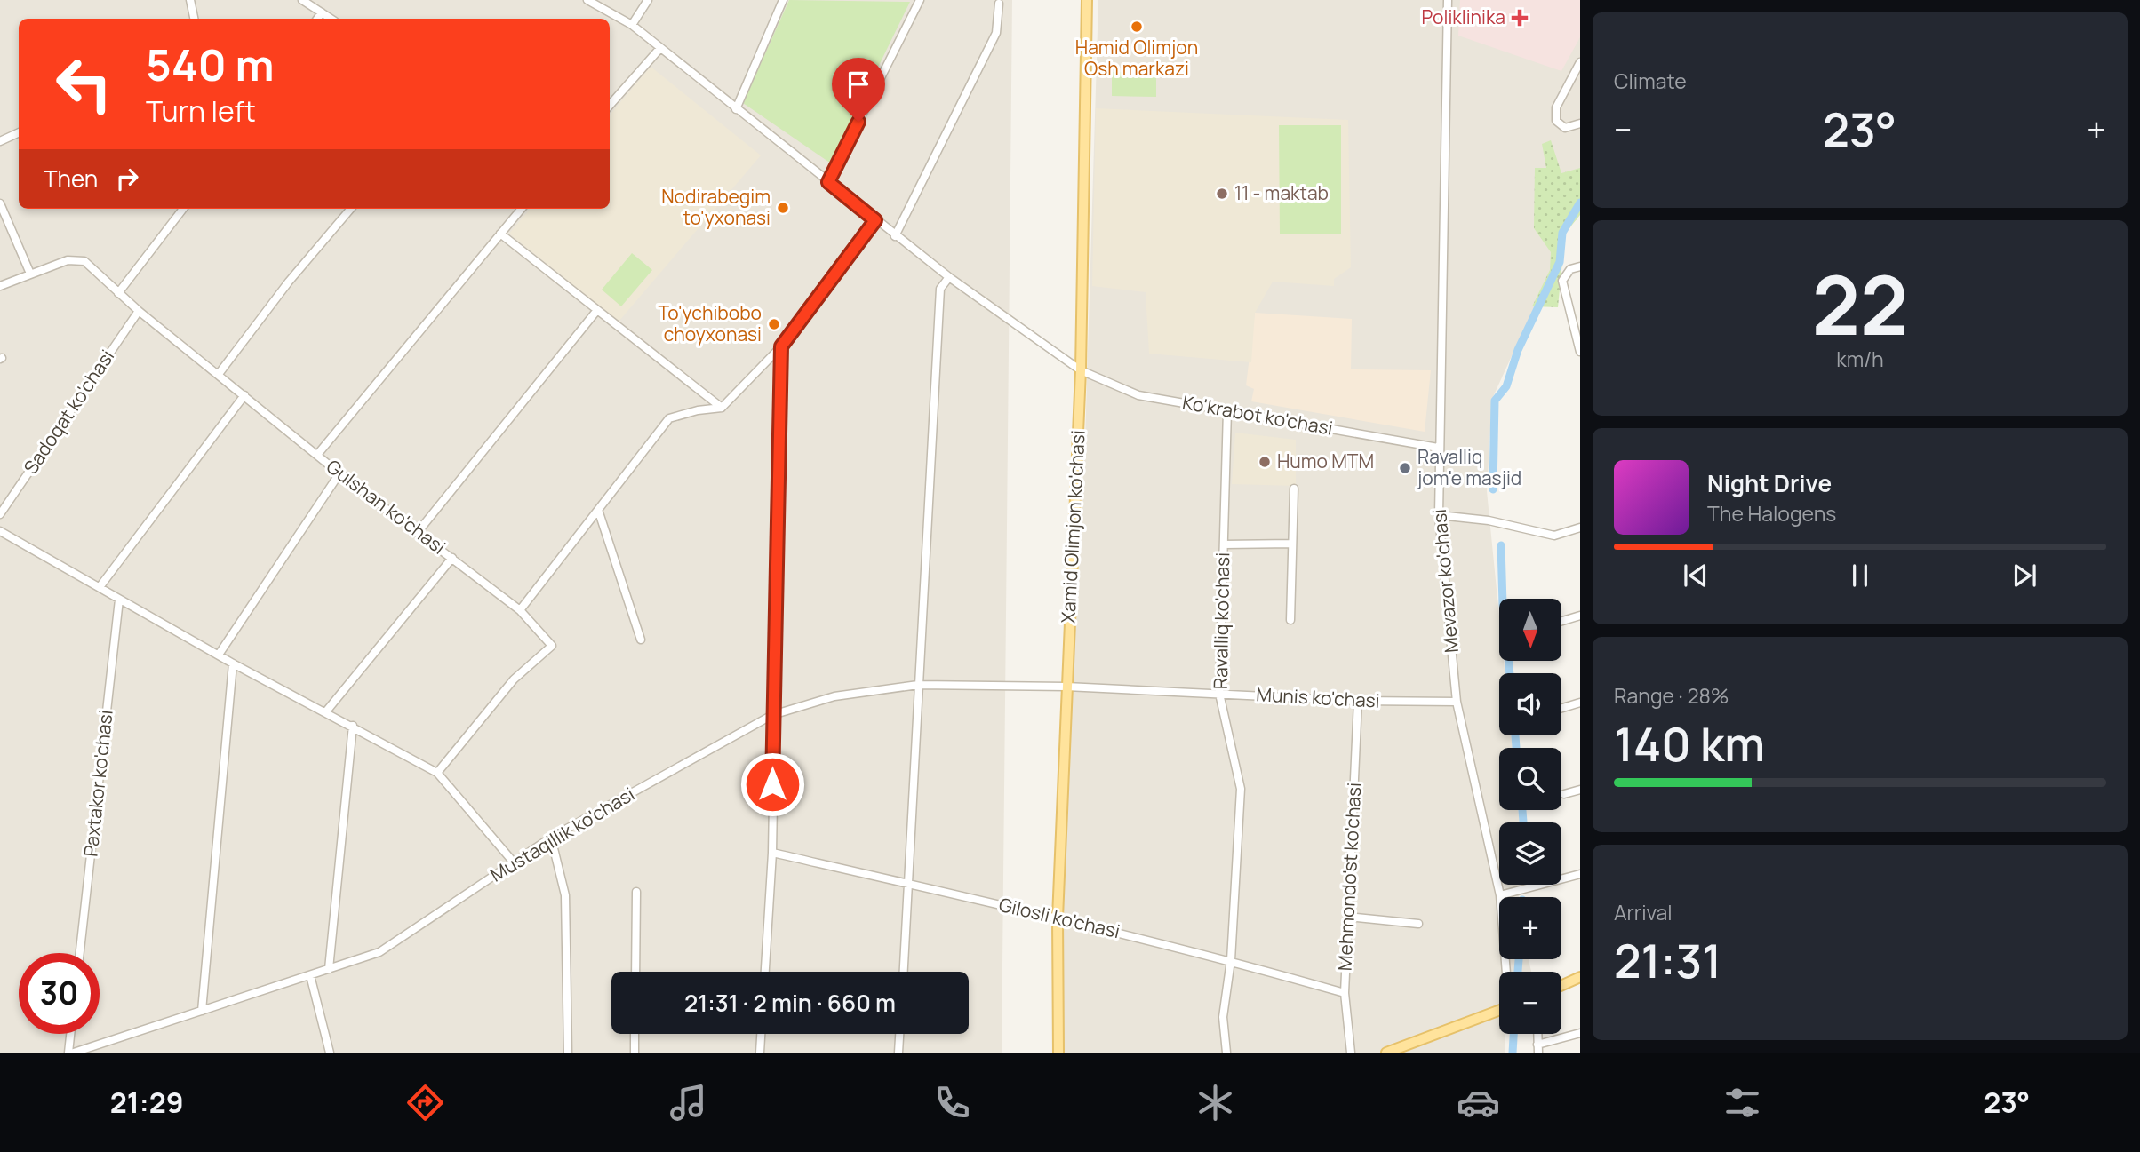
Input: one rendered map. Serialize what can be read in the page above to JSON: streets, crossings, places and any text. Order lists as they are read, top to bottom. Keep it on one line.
{"streets":{"main road":["Xamid Olimjon ko'chasi"],"street":["Sadoqat ko'chasi","Ko'krabot ko'chasi","Gulshan ko'chasi","Mevazor ko'chasi","Ravalliq ko'chasi","Munis ko'chasi","Paxtakor ko'chasi","Mustaqillik ko'chasi","Mehmondo'st ko'chasi","Gilosli ko'chasi"]},"crossings":[["Sadoqat ko'chasi","Gulshan ko'chasi"],["Ko'krabot ko'chasi","Xamid Olimjon ko'chasi"],["Ko'krabot ko'chasi","Mevazor ko'chasi"],["Ko'krabot ko'chasi","Ravalliq ko'chasi"],["Xamid Olimjon ko'chasi","Munis ko'chasi"],["Xamid Olimjon ko'chasi","Mustaqillik ko'chasi"],["Xamid Olimjon ko'chasi","Gilosli ko'chasi"],["Mevazor ko'chasi","Munis ko'chasi"],["Ravalliq ko'chasi","Munis ko'chasi"],["Ravalliq ko'chasi","Gilosli ko'chasi"],["Munis ko'chasi","Mustaqillik ko'chasi"],["Munis ko'chasi","Mehmondo'st ko'chasi"],["Mehmondo'st ko'chasi","Gilosli ko'chasi"]],"places":{"health":["Poliklinika"],"other":["Hamid Olimjon Osh markazi","11 - maktab","Nodirabegim to'yxonasi","To'ychibobo choyxonasi","Humo MTM","Ravalliq jom'e masjid"]},"north":"bottom","page":{"tile":["Climate",["22","km/h"],["Range · 28%","140 km"],["Arrival","21:31"]],"turn":["540 m","Turn left"],"heat":["−","23°","+"],"then":"Then","song":["Night Drive","The Halogens"],"map_buttons":["+","−"],"limit":"30","trip":"21:31 · 2 min · 660 m","tabs":["21:29","23°"]}}
